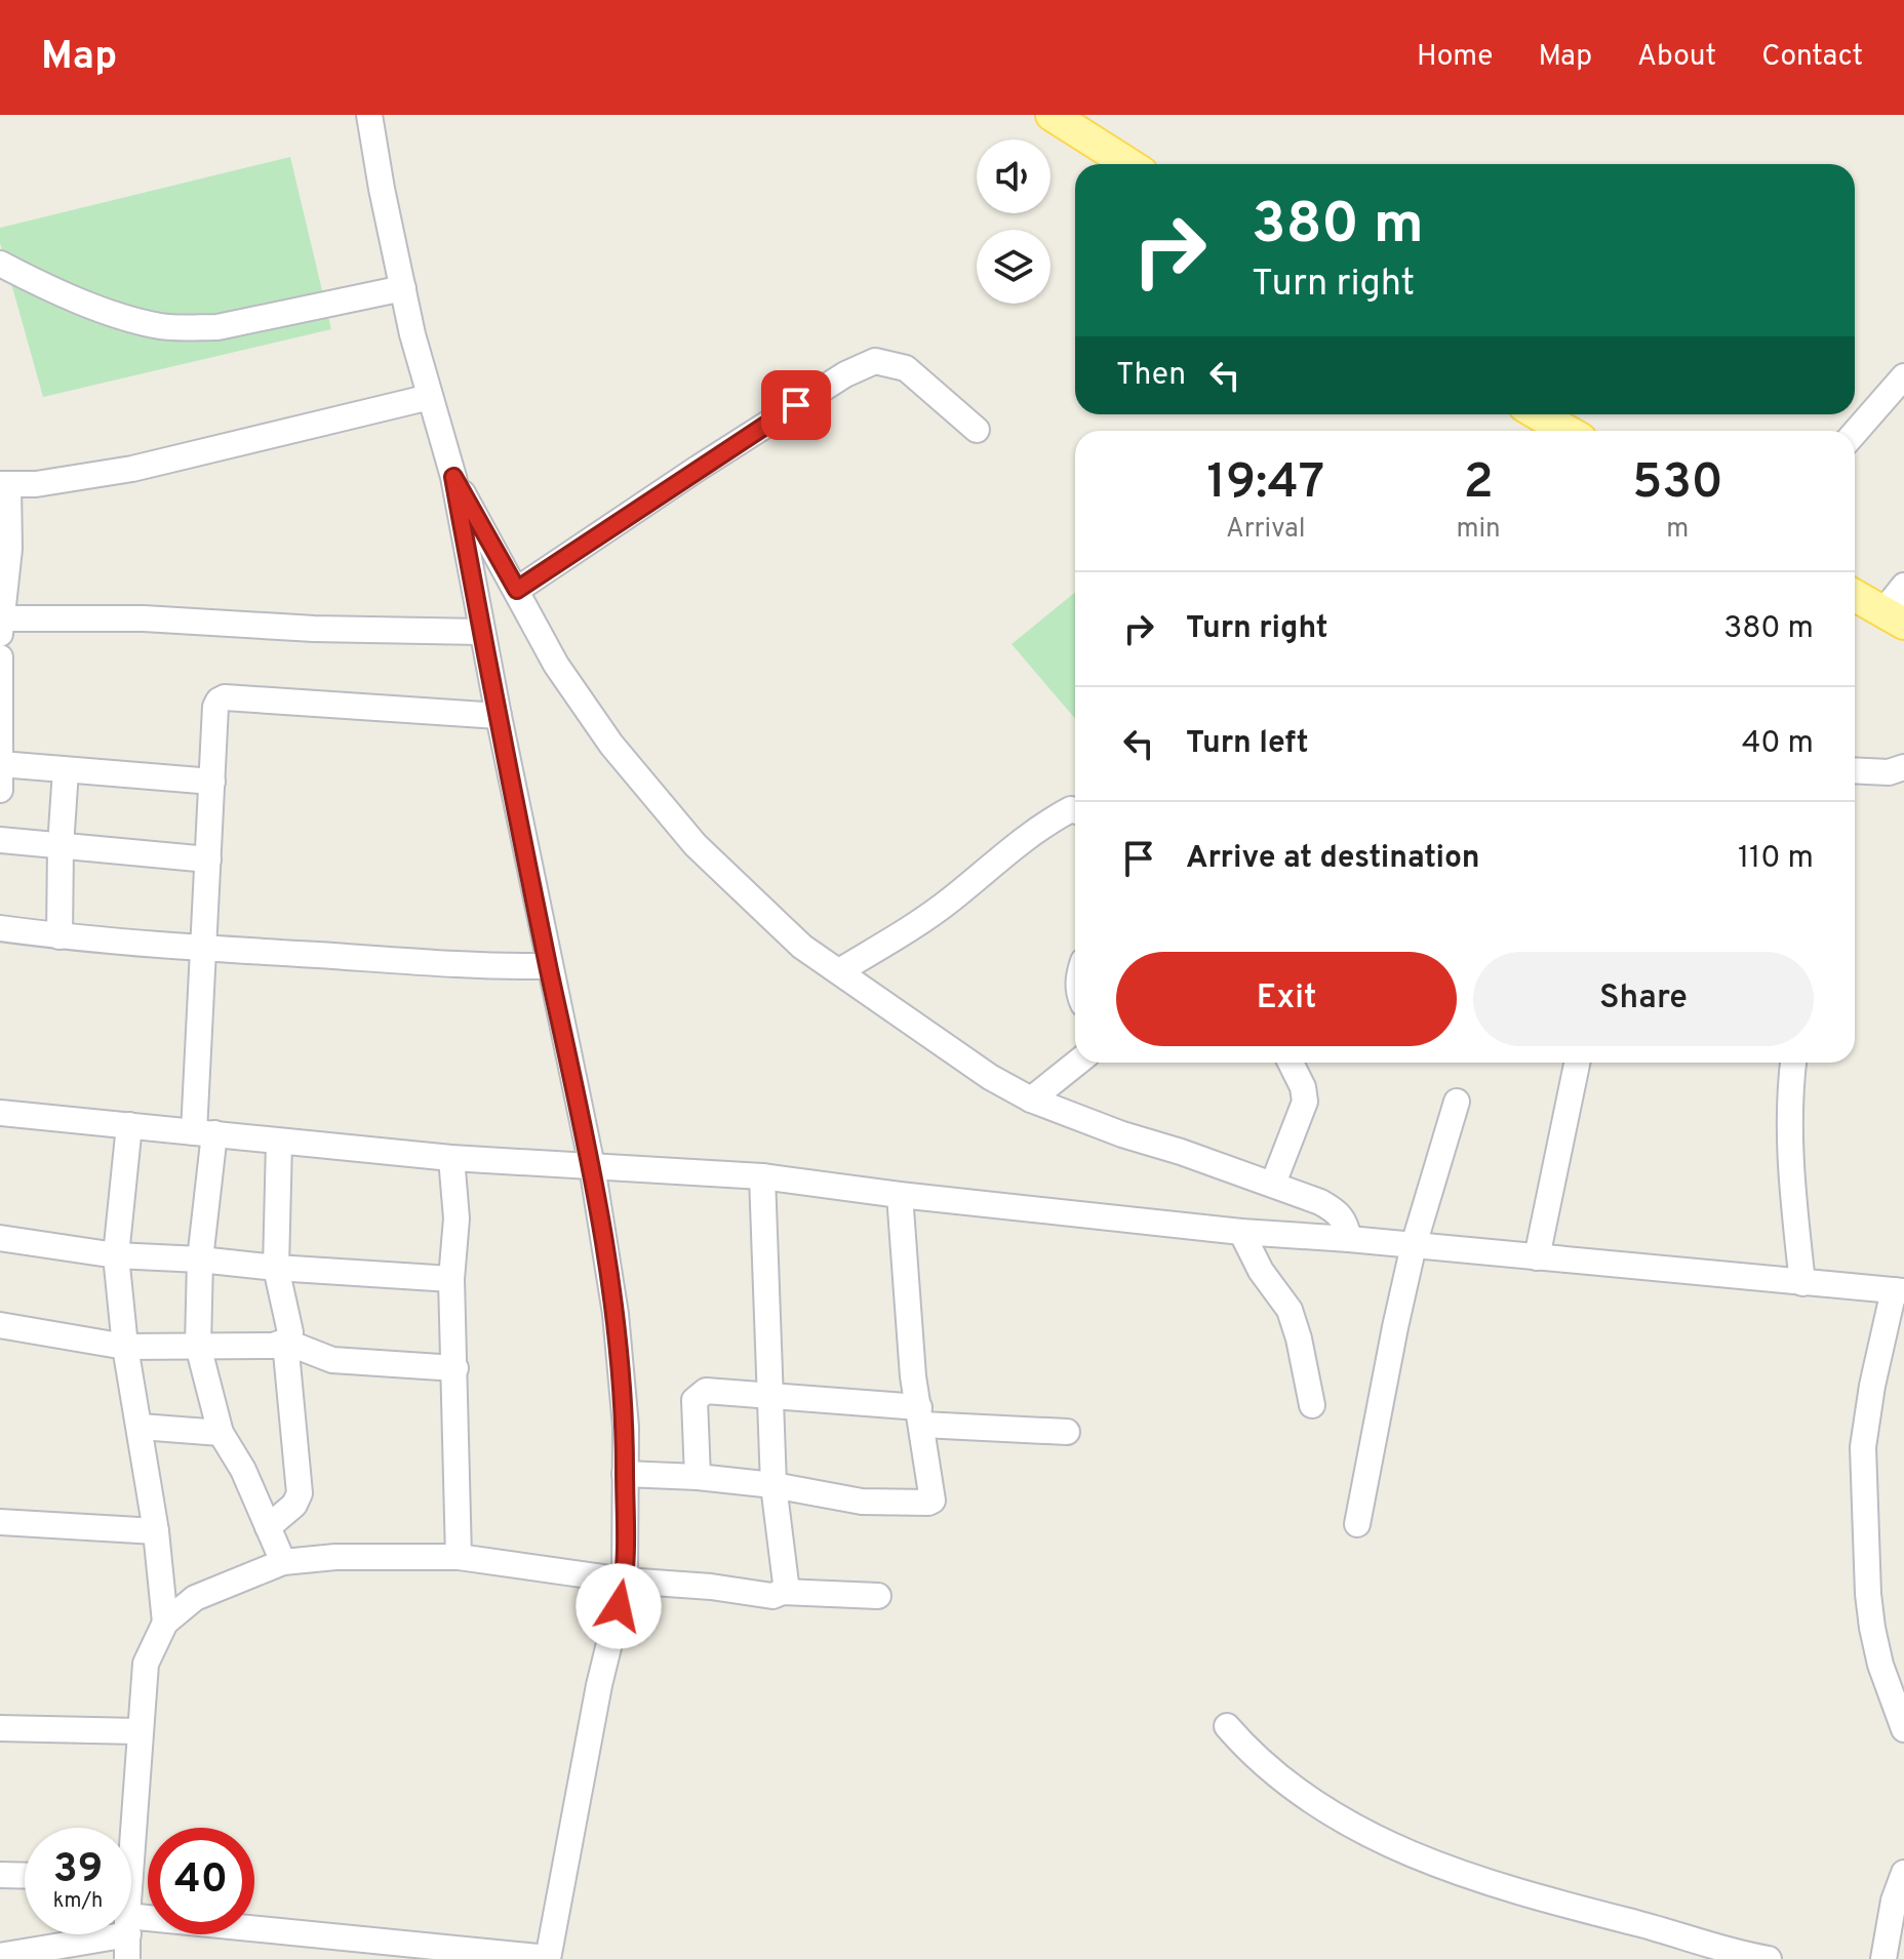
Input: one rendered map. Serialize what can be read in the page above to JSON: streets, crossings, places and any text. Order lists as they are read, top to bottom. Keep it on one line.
{"page":{"header":"Map","nav":["Home","Map","About","Contact"],"turn":["380 m","Turn right"],"then":"Then","eta":["19:47","Arrival","2","min","530","m"],"list":[{"name":"Turn right","value":"380 m"},{"name":"Turn left","value":"40 m"},{"name":"Arrive at destination","value":"110 m"}],"buttons":["Exit","Share"],"speed":"39 km/h","limit":"40"}}
